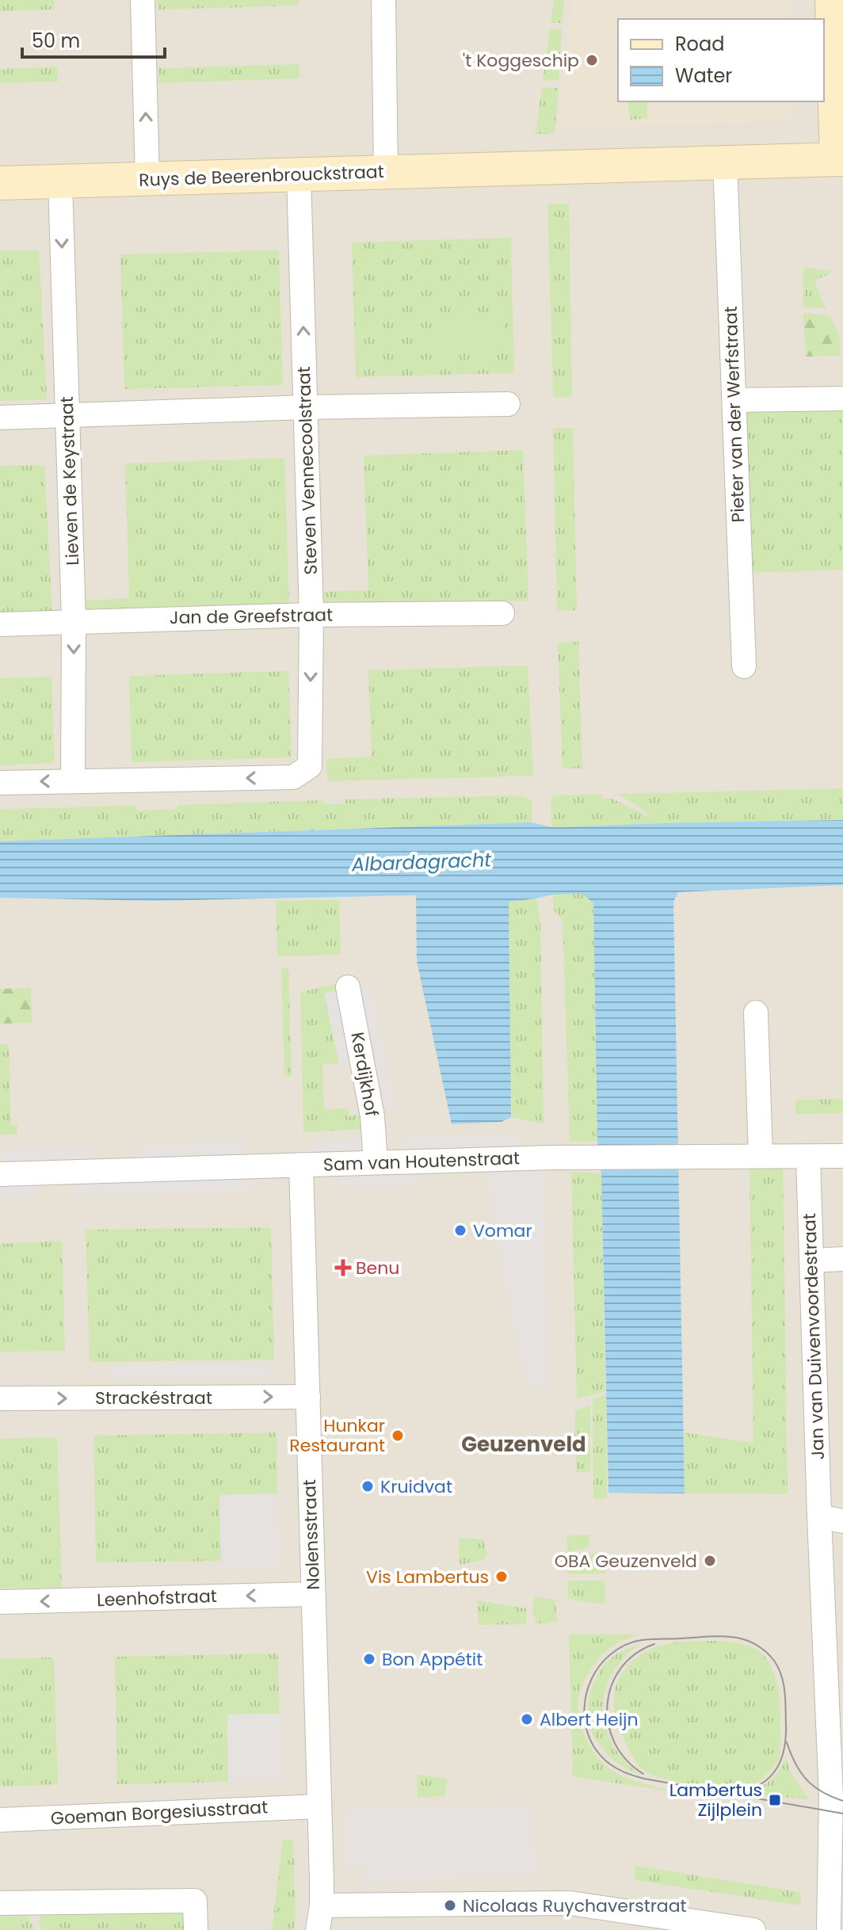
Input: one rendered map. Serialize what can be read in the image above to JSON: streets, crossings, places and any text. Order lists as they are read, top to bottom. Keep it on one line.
{"streets":{"street":["Ruys de Beerenbrouckstraat","Pieter van der Werfstraat","Steven Vennecoolstraat","Lieven de Keystraat","Jan de Greefstraat","Kerdijkhof","Sam van Houtenstraat","Jan van Duivenvoordestraat","Strackéstraat","Nolensstraat","Leenhofstraat","Goeman Borgesiusstraat"]},"crossings":[["Ruys de Beerenbrouckstraat","Pieter van der Werfstraat"],["Ruys de Beerenbrouckstraat","Steven Vennecoolstraat"],["Ruys de Beerenbrouckstraat","Lieven de Keystraat"],["Steven Vennecoolstraat","Lieven de Keystraat"],["Steven Vennecoolstraat","Jan de Greefstraat"],["Lieven de Keystraat","Jan de Greefstraat"],["Kerdijkhof","Sam van Houtenstraat"],["Sam van Houtenstraat","Jan van Duivenvoordestraat"],["Sam van Houtenstraat","Nolensstraat"],["Strackéstraat","Nolensstraat"],["Nolensstraat","Leenhofstraat"],["Nolensstraat","Goeman Borgesiusstraat"]],"one_way":["Lieven de Keystraat","Strackéstraat","Leenhofstraat"],"districts":["Geuzenveld"],"water":["Albardagracht"],"places":{"other":["'t Koggeschip","Vomar","Hunkar Restaurant","Kruidvat","OBA Geuzenveld","Vis Lambertus","Bon Appétit","Albert Heijn","Nicolaas Ruychaverstraat"],"health":["Benu"],"transit":["Lambertus Zijlplein"]},"legend":["Road","Water"],"scale_bar":"50 m"}
